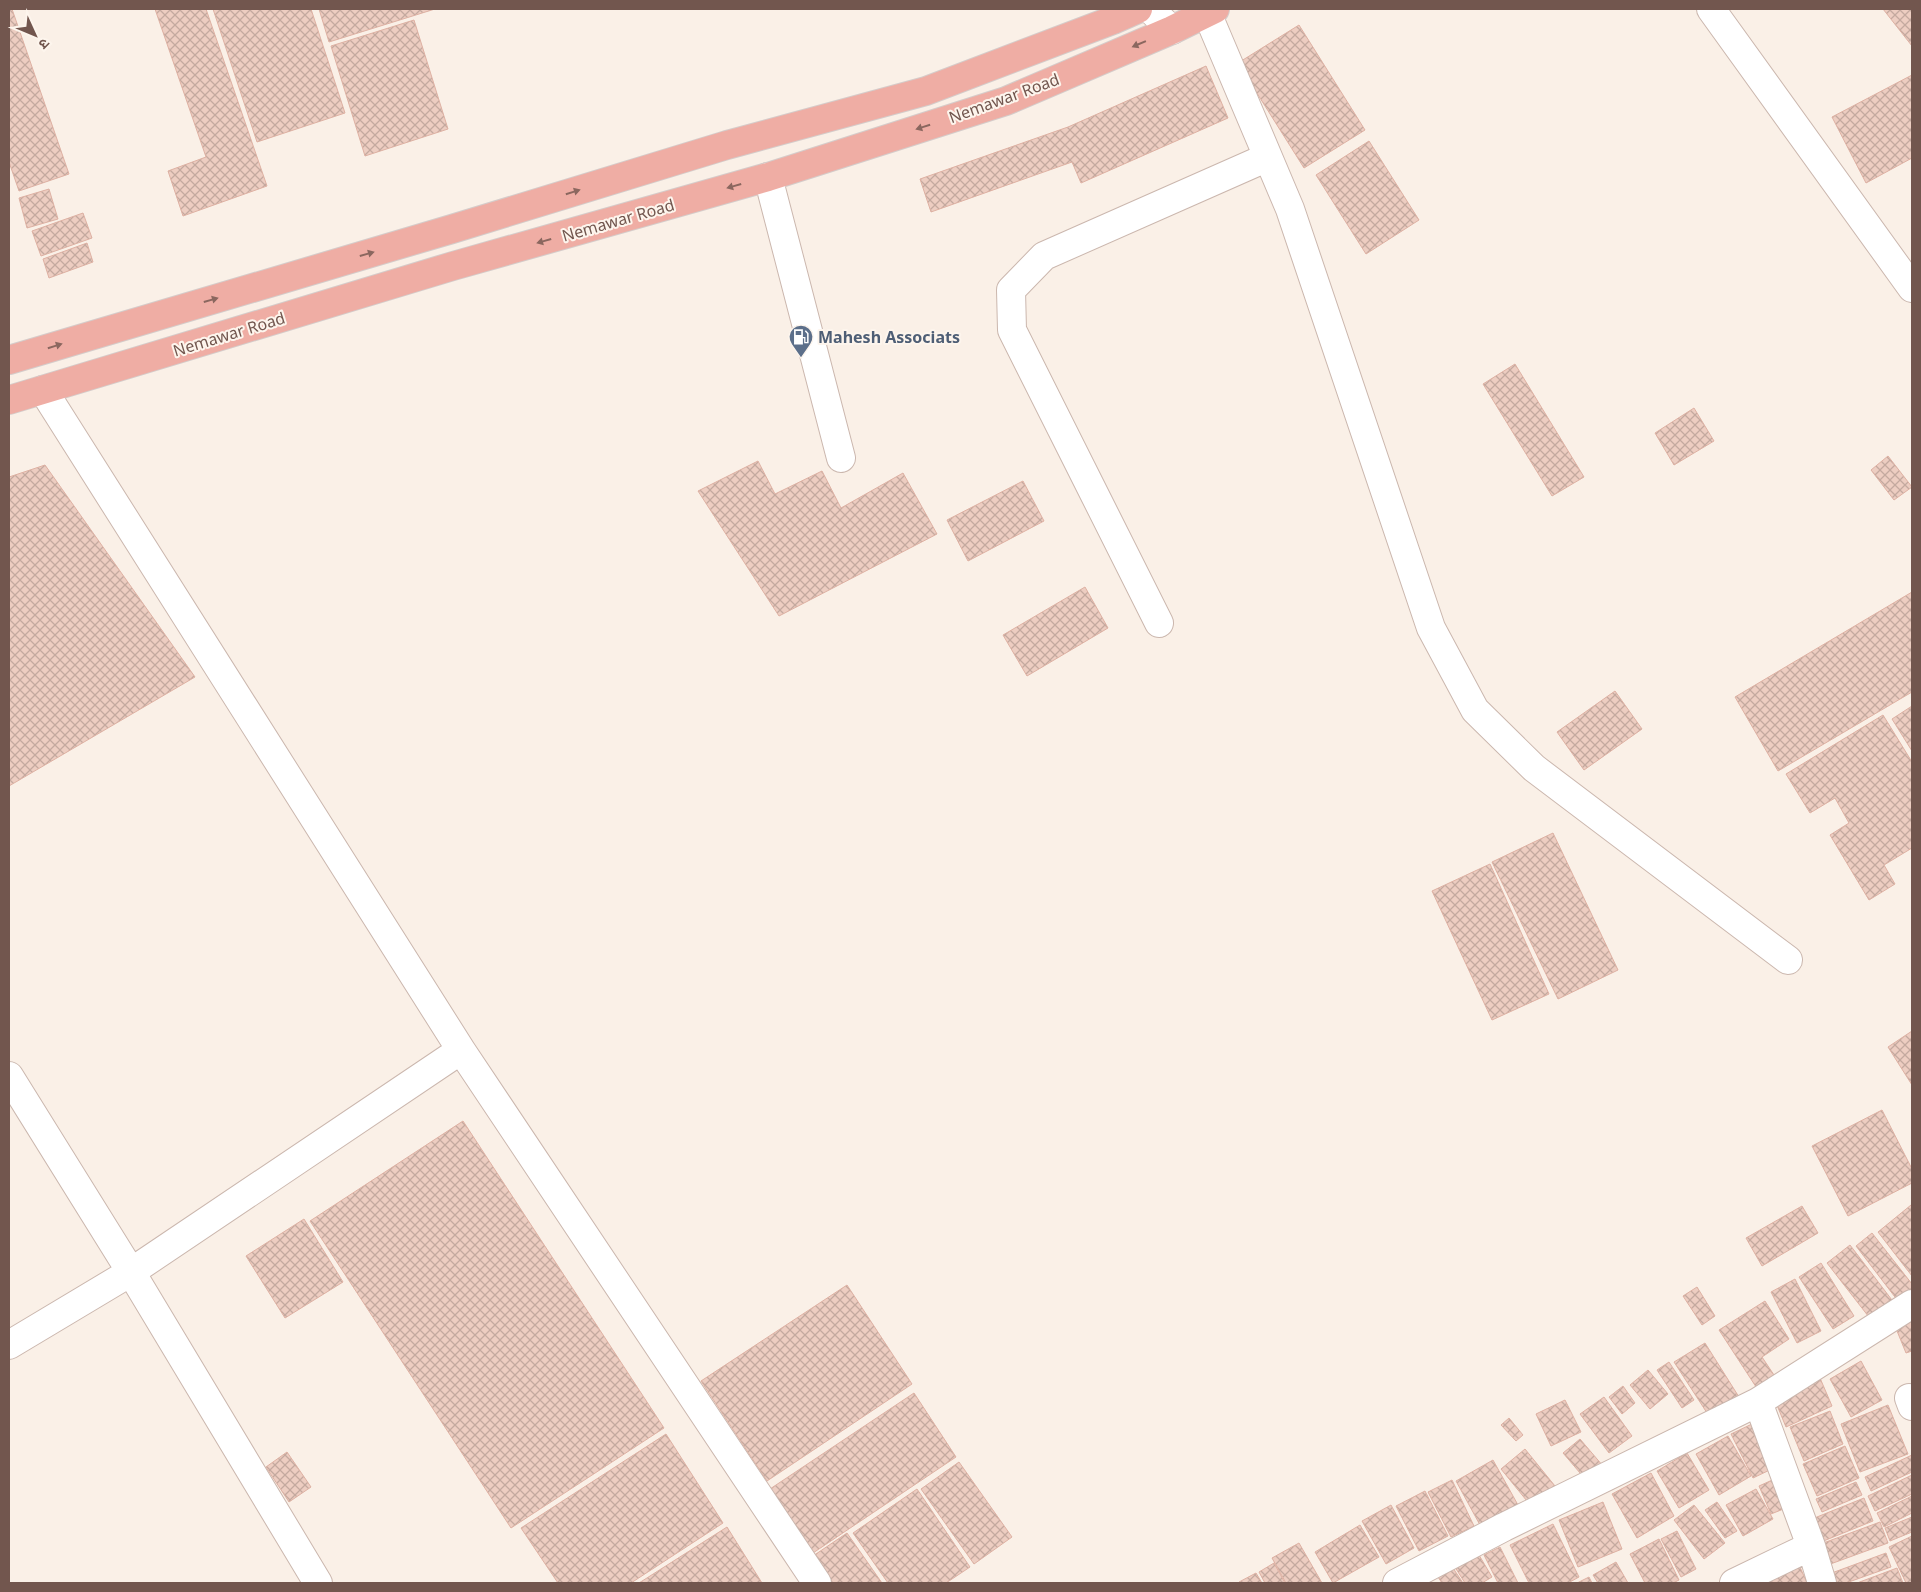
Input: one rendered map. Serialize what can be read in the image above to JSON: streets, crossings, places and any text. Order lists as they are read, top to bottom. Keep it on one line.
{"streets":{"highway":["Nemawar Road"]},"places":{"fuel station":["Mahesh Associats"]},"north":"bottom right"}
